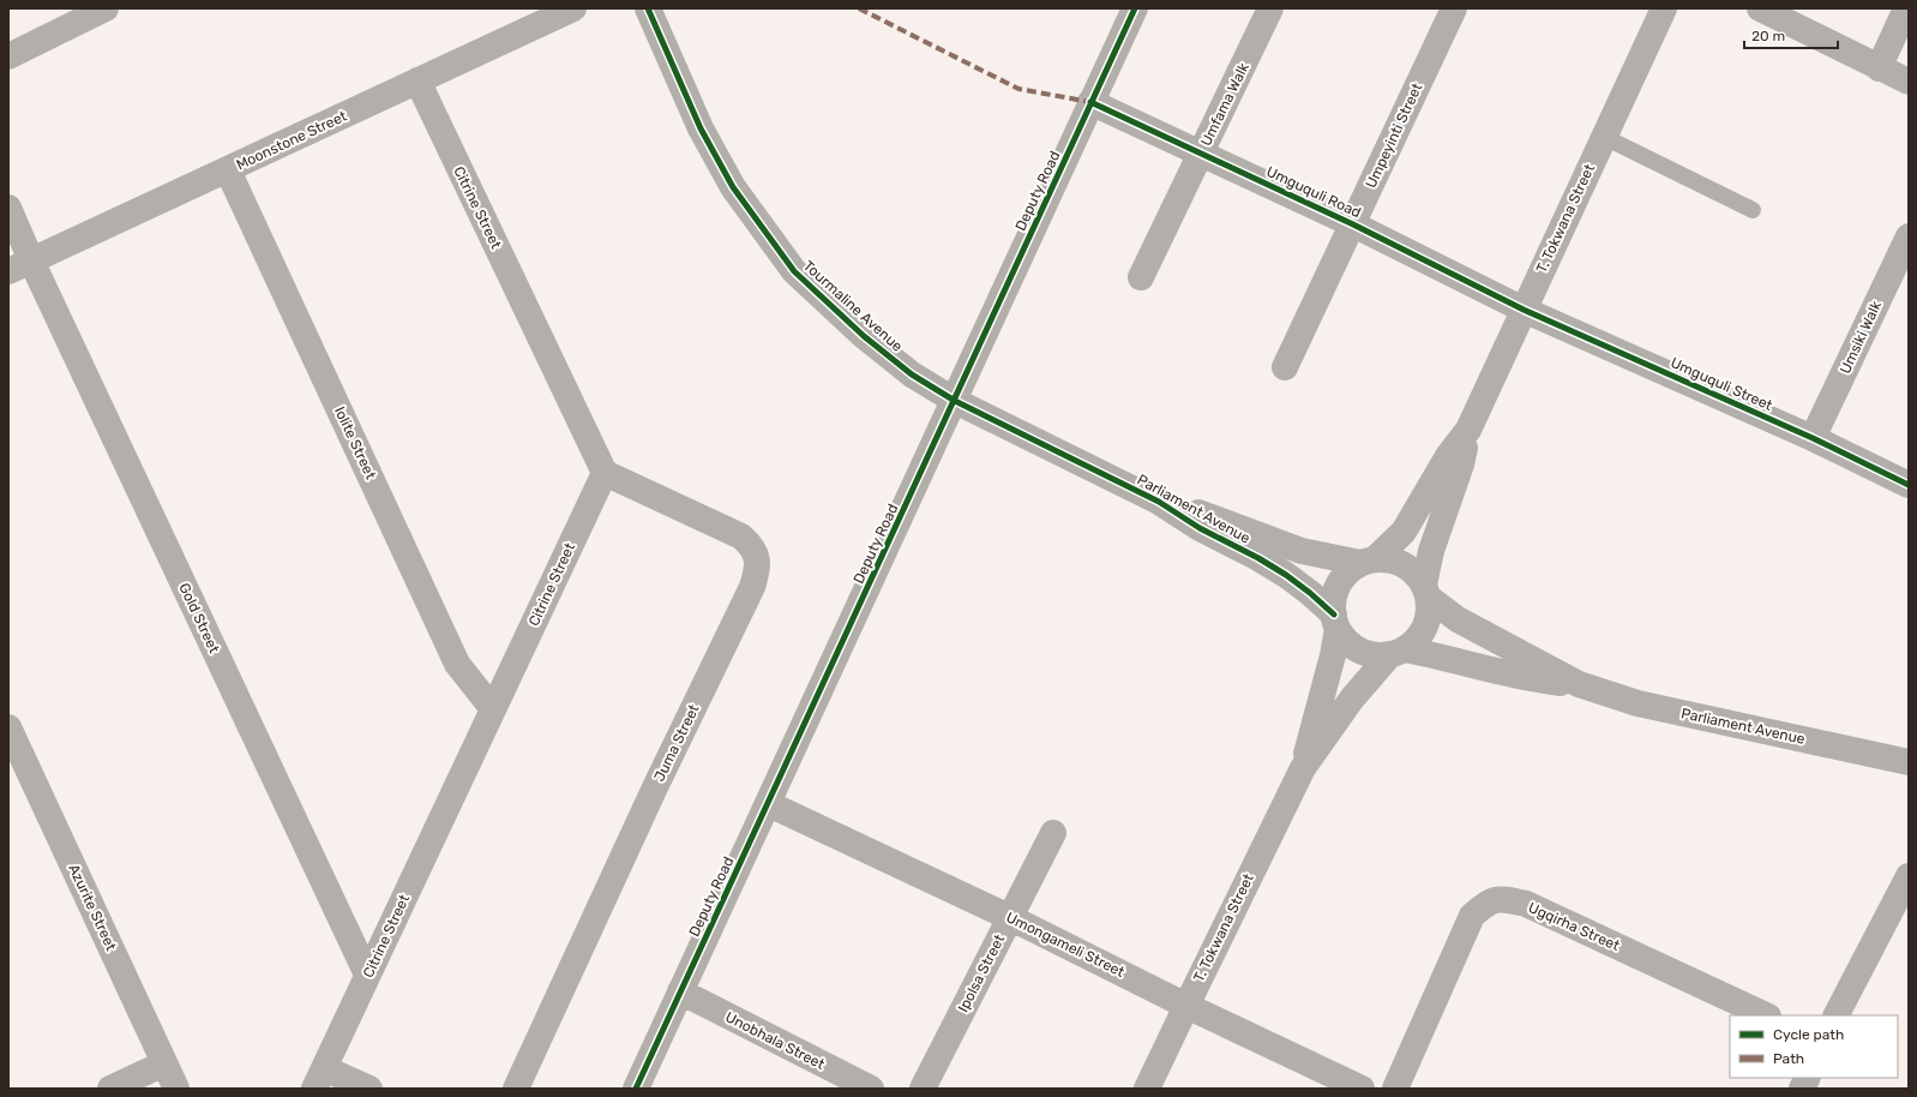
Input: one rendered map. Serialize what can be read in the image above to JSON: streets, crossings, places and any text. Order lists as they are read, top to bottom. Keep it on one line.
{"streets":{"street":["Umfama Walk","Umpeyinti Street","Moonstone Street","Deputy Road","Umguquli Road","Citrine Street","T. Tokwana Street","Tourmaline Avenue","Umsiki Walk","Umguquli Street","Iolite Street","Parliament Avenue","Gold Street","Juma Street","Azurite Street","Ugqirha Street","Umongameli Street","Ipolsa Street","Unobhala Street"]},"crossings":[["Umfama Walk","Umguquli Road"],["Umpeyinti Street","Umguquli Road"],["Moonstone Street","Citrine Street"],["Moonstone Street","Iolite Street"],["Moonstone Street","Gold Street"],["Deputy Road","Umguquli Road"],["Deputy Road","Tourmaline Avenue"],["Deputy Road","Parliament Avenue"],["Deputy Road","Umongameli Street"],["Deputy Road","Unobhala Street"],["Umguquli Road","T. Tokwana Street"],["Umguquli Road","Umguquli Street"],["Citrine Street","Iolite Street"],["Citrine Street","Gold Street"],["Citrine Street","Juma Street"],["T. Tokwana Street","Umguquli Street"],["T. Tokwana Street","Parliament Avenue"],["T. Tokwana Street","Umongameli Street"],["Tourmaline Avenue","Parliament Avenue"],["Umsiki Walk","Umguquli Street"],["Umongameli Street","Ipolsa Street"]],"legend":["Cycle path","Path"],"scale_bar":"20 m"}
